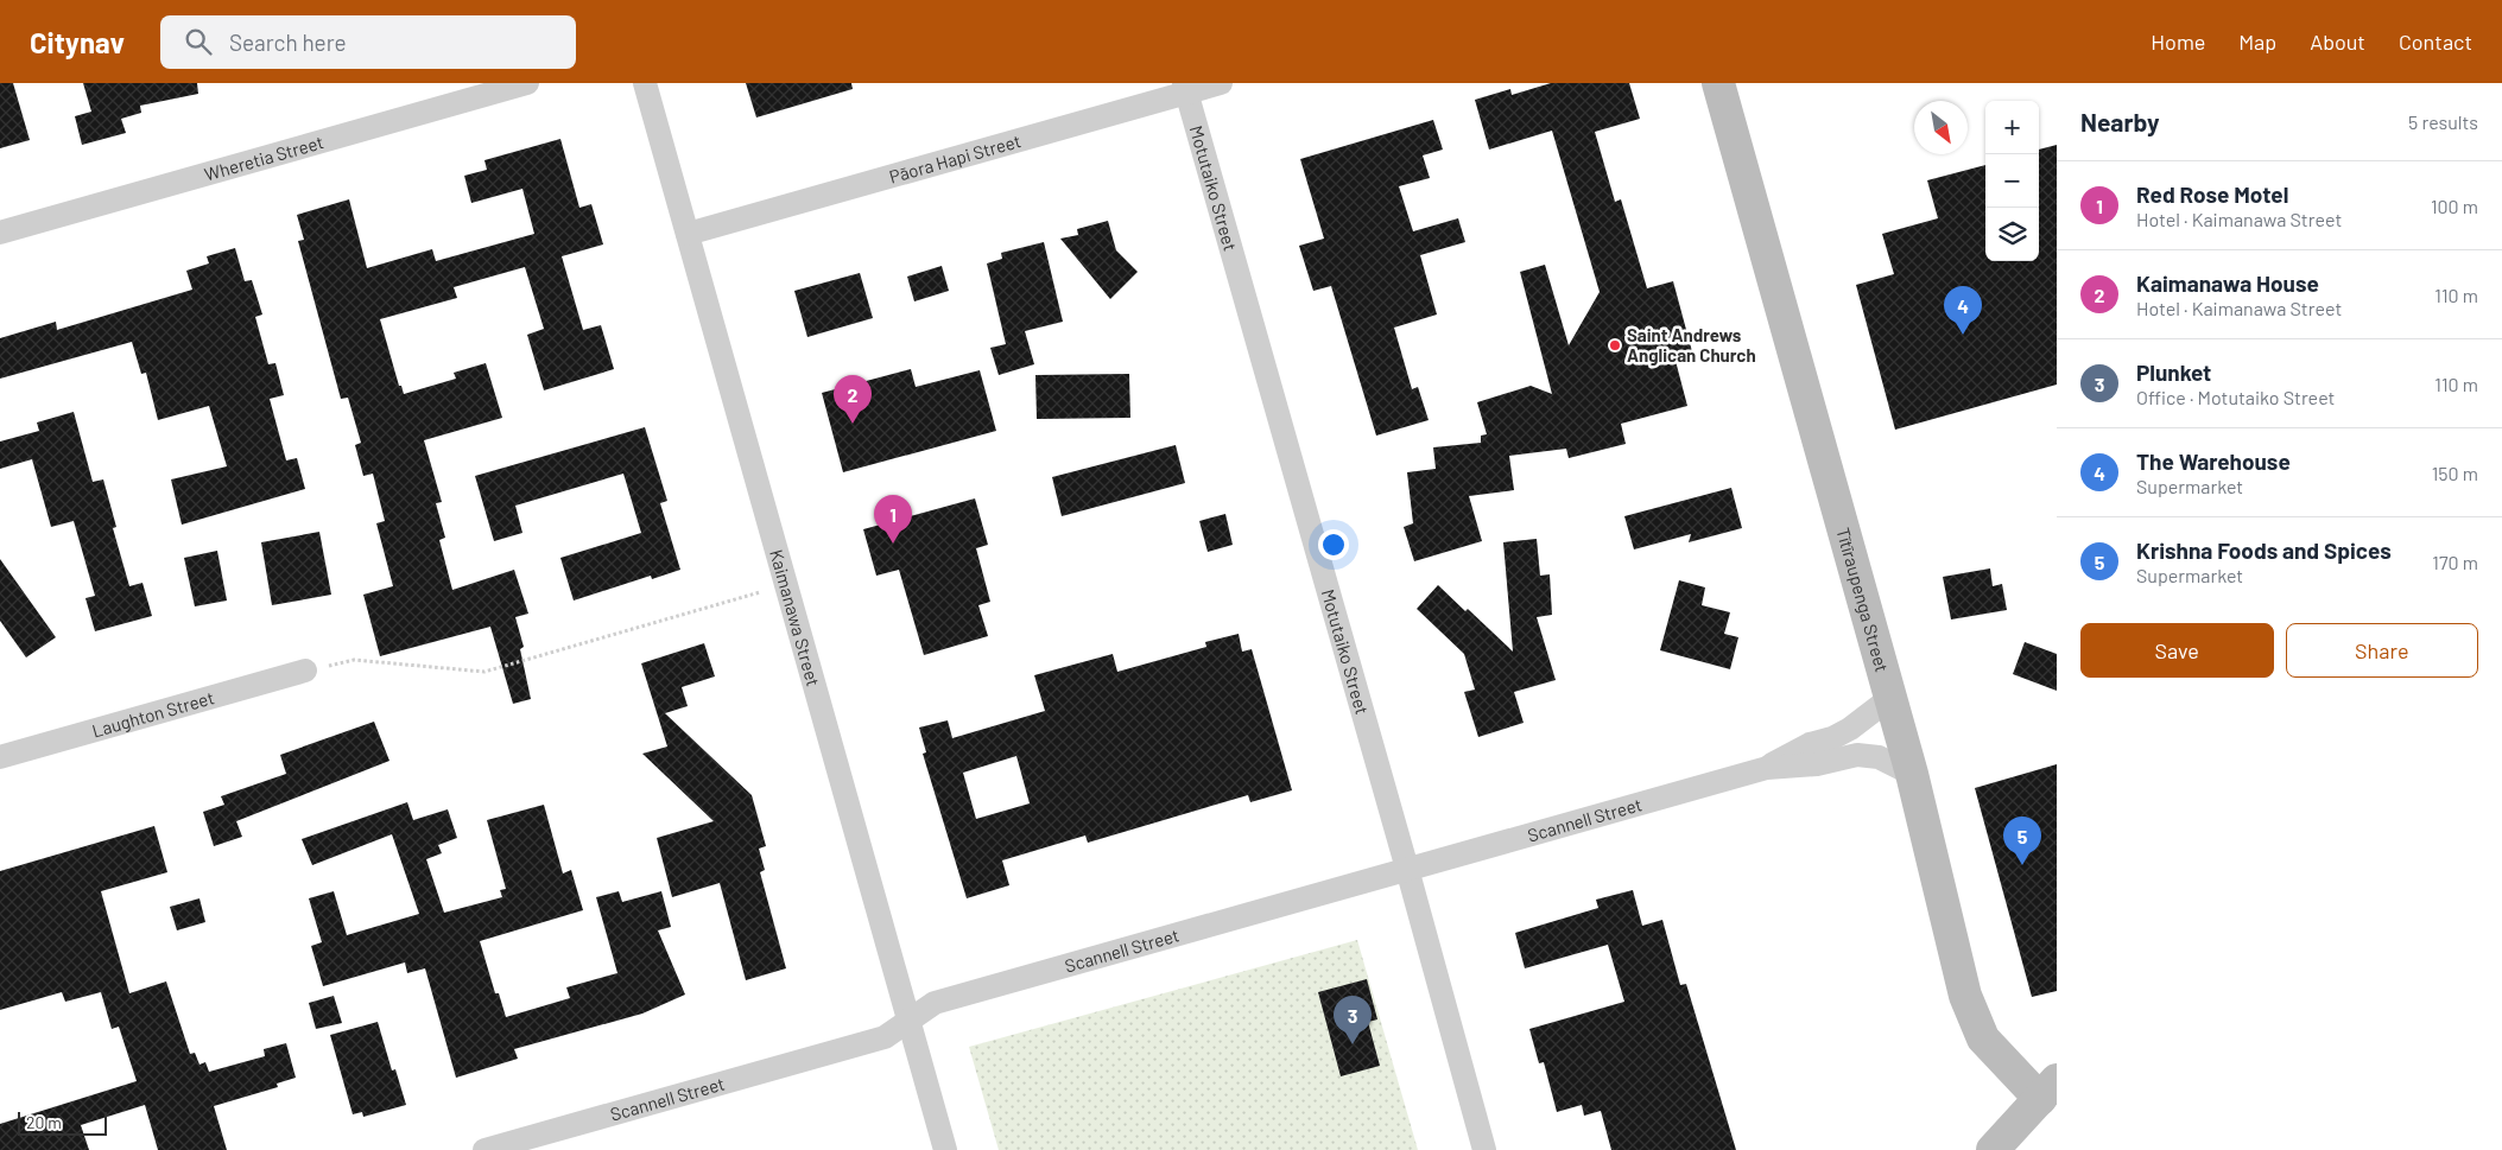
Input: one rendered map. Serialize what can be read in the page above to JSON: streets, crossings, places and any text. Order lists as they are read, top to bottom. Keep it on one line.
{"streets":{"main road":["Tītīraupenga Street"],"street":["Wheretia Street","Pāora Hapi Street","Motutaiko Street","Kaimanawa Street","Laughton Street","Scannell Street"]},"crossings":[["Pāora Hapi Street","Motutaiko Street"],["Pāora Hapi Street","Kaimanawa Street"],["Motutaiko Street","Scannell Street"],["Tītīraupenga Street","Scannell Street"],["Kaimanawa Street","Scannell Street"]],"places":["Saint Andrews Anglican Church"],"scale_bar":"20 m","north":"bottom right","page":{"header":"Citynav","search":"Search here","nav":["Home","Map","About","Contact"],"heading":["Nearby","5 results"],"map_buttons":["+","−"],"list":[{"mark":"1","name":"Red Rose Motel","note":"Hotel · Kaimanawa Street","value":"100 m"},{"mark":"2","name":"Kaimanawa House","note":"Hotel · Kaimanawa Street","value":"110 m"},{"mark":"3","name":"Plunket","note":"Office · Motutaiko Street","value":"110 m"},{"mark":"4","name":"The Warehouse","note":"Supermarket","value":"150 m"},{"mark":"5","name":"Krishna Foods and Spices","note":"Supermarket","value":"170 m"}],"pins":["4","2","1","5","3"],"buttons":["Save","Share"],"scale":"20 m"}}
